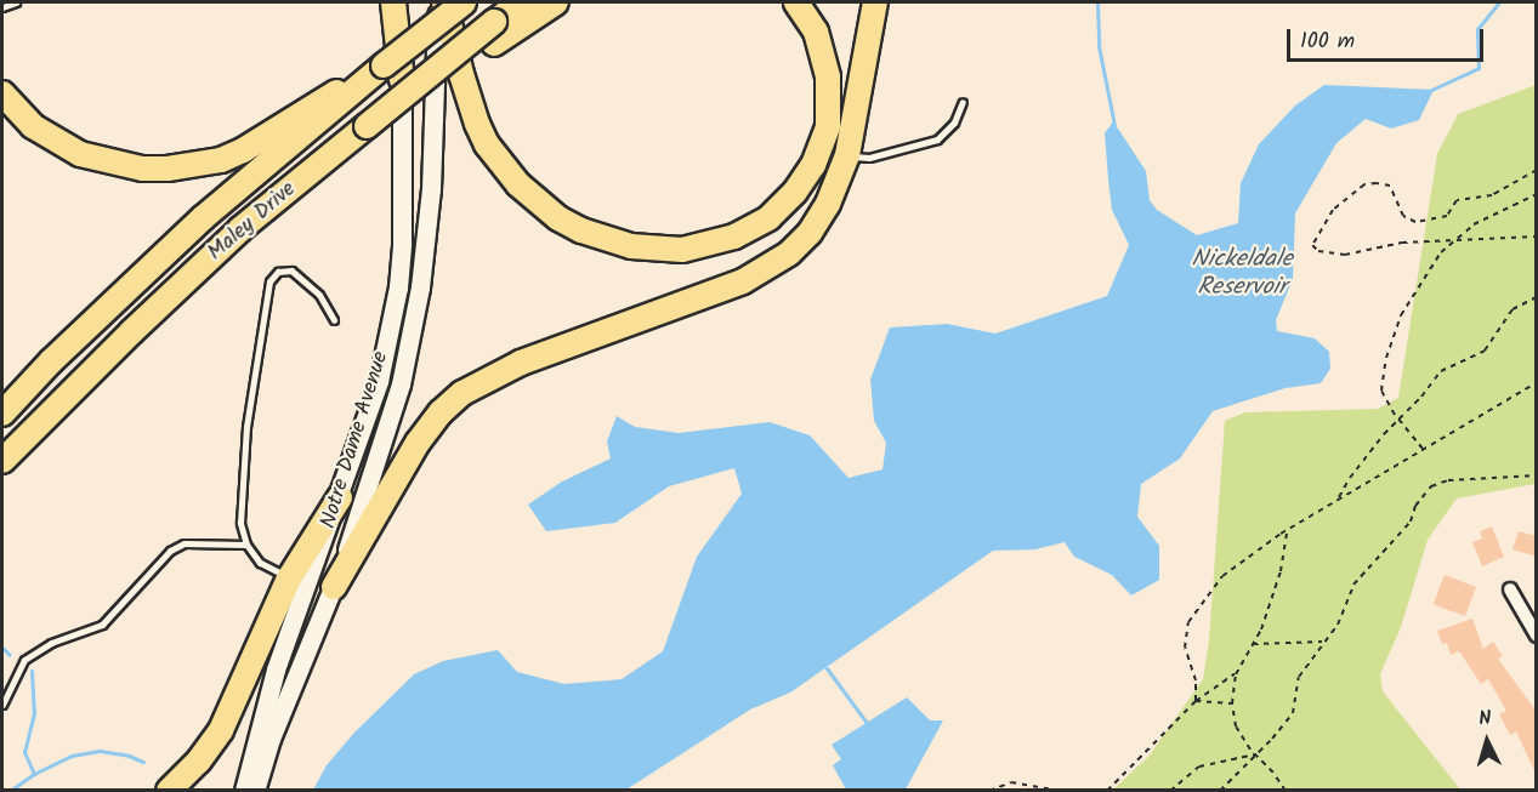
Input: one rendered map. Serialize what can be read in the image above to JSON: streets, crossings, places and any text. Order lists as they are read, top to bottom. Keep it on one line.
{"streets":{"highway":["Maley Drive"],"main road":["Notre Dame Avenue"]},"crossings":[["Maley Drive","Notre Dame Avenue"]],"water":["Nickeldale Reservoir"],"scale_bar":"100 m","north":"top"}
